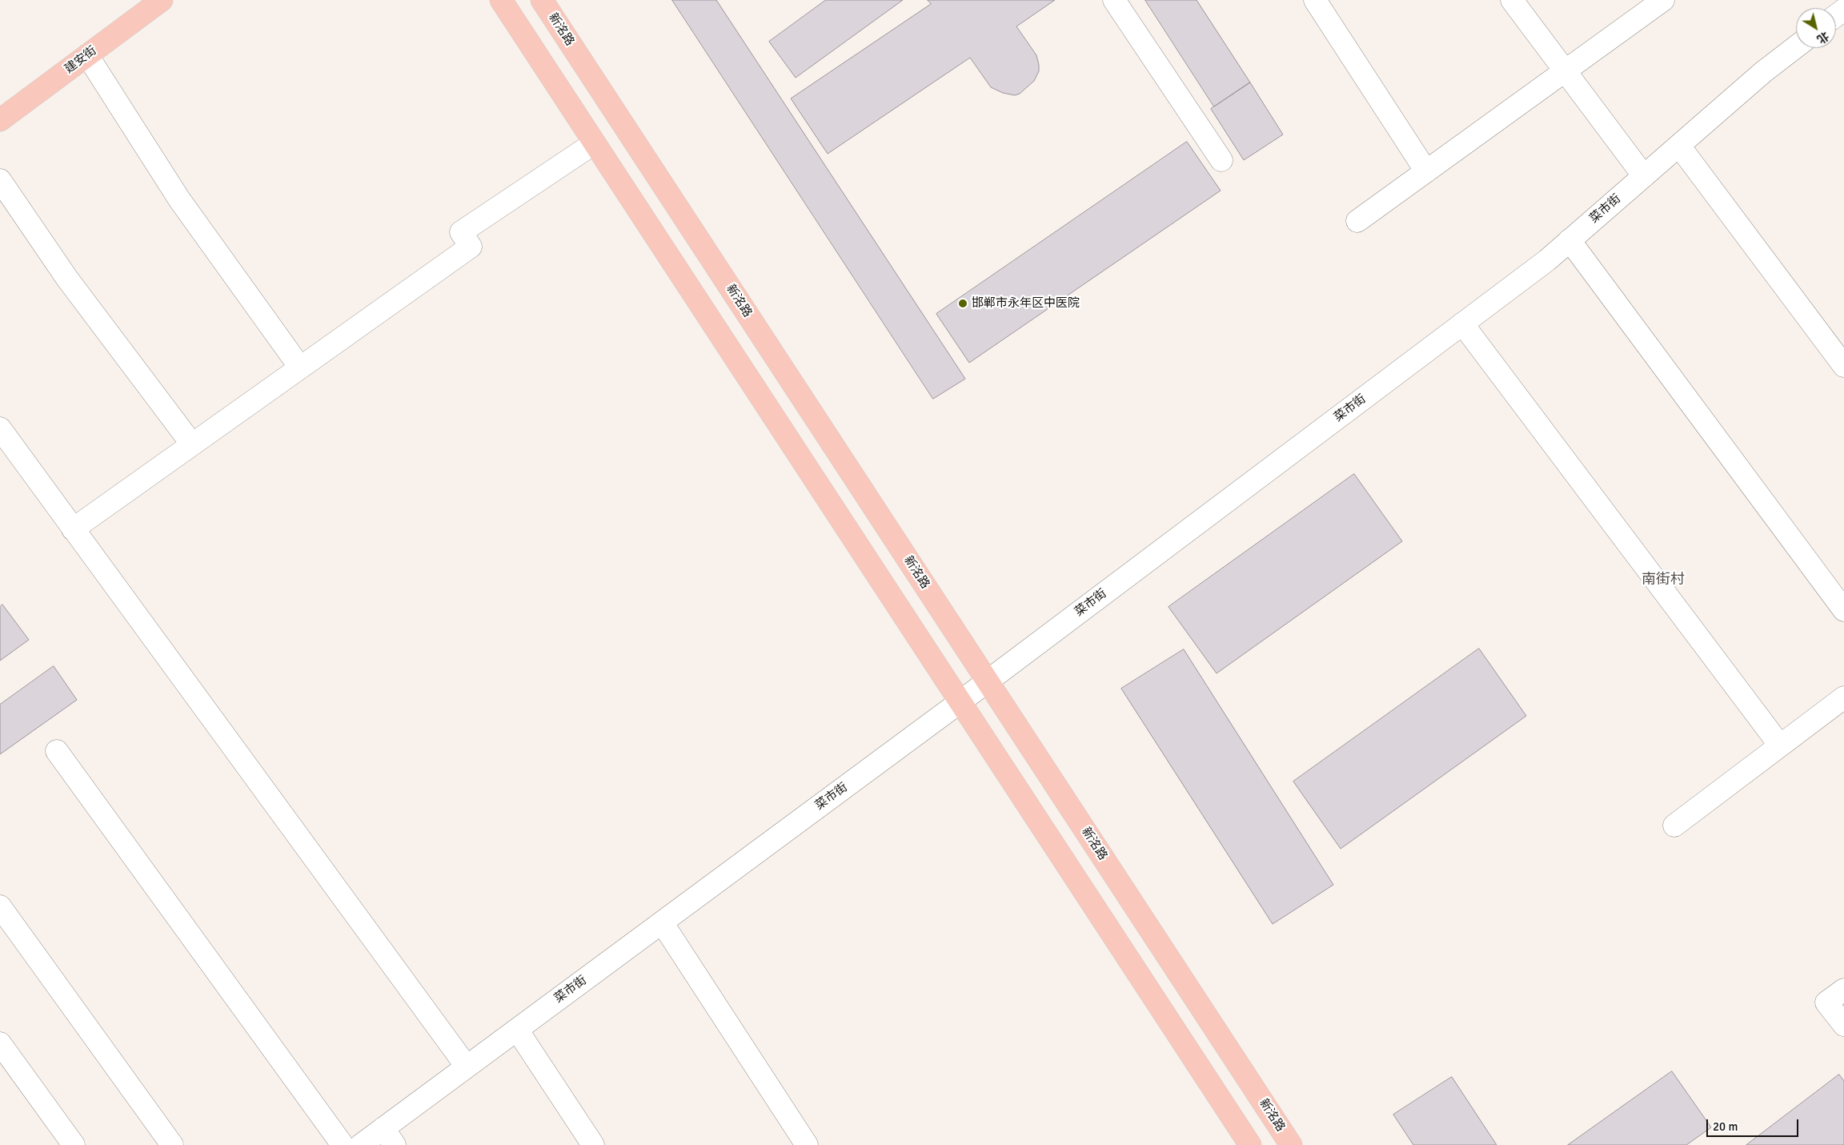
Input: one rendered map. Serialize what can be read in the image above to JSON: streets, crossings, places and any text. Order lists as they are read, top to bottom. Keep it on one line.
{"streets":{"main road":["新洺路","建安街"],"street":["菜市街"]},"crossings":[["新洺路","菜市街"]],"districts":["南街村"],"places":["邯郸市永年区中医院"],"scale_bar":"20 m","north":"bottom right"}
